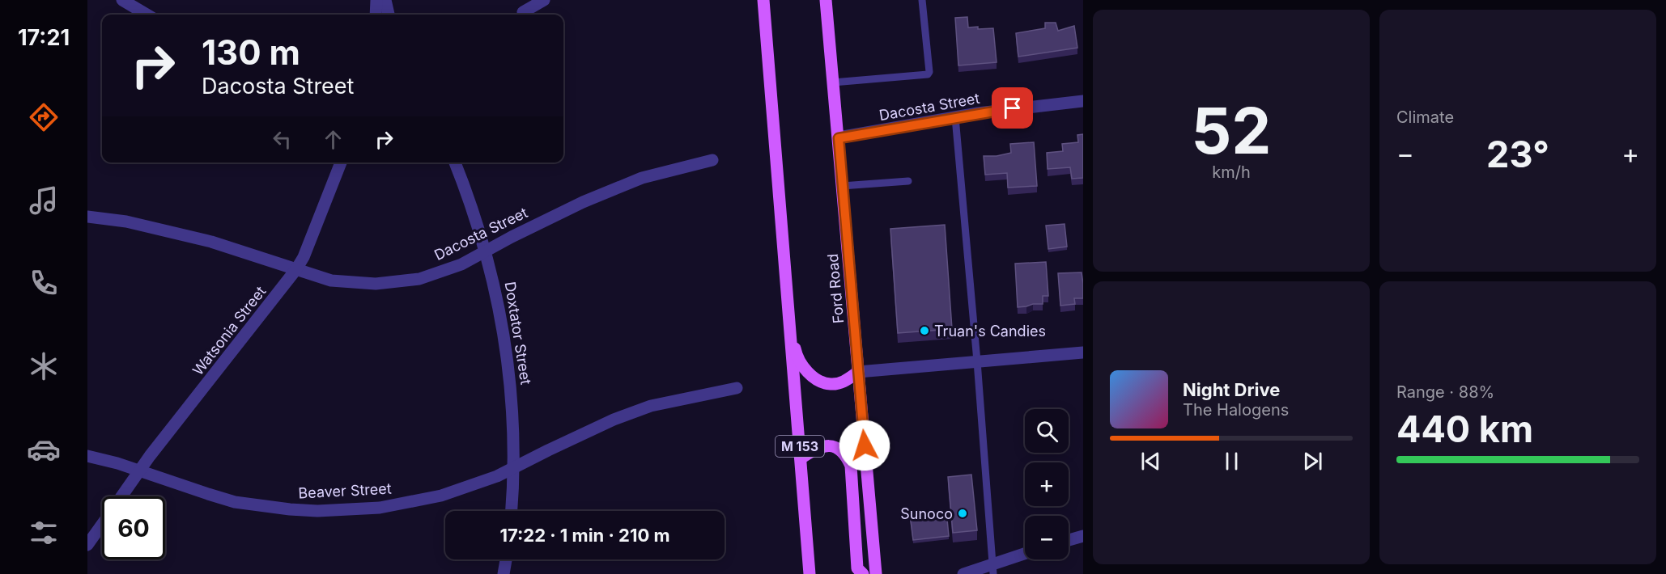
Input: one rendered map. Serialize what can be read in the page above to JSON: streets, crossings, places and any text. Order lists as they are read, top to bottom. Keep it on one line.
{"streets":{"main road":["Ford Road","M 153"],"street":["Dacosta Street","Watsonia Street","Doxtator Street","Beaver Street"]},"crossings":[["Dacosta Street","Ford Road"],["Dacosta Street","Watsonia Street"],["Dacosta Street","Doxtator Street"],["Watsonia Street","Beaver Street"],["Doxtator Street","Beaver Street"]],"places":["Truan's Candies","Sunoco"],"page":{"tabs":"17:21","tile":[["52","km/h"],"Climate",["Range · 88%","440 km"]],"turn":["130 m","Dacosta Street"],"heat":["−","23°","+"],"song":["Night Drive","The Halogens"],"map_buttons":["+","−"],"limit":"60","trip":"17:22 · 1 min · 210 m"}}
